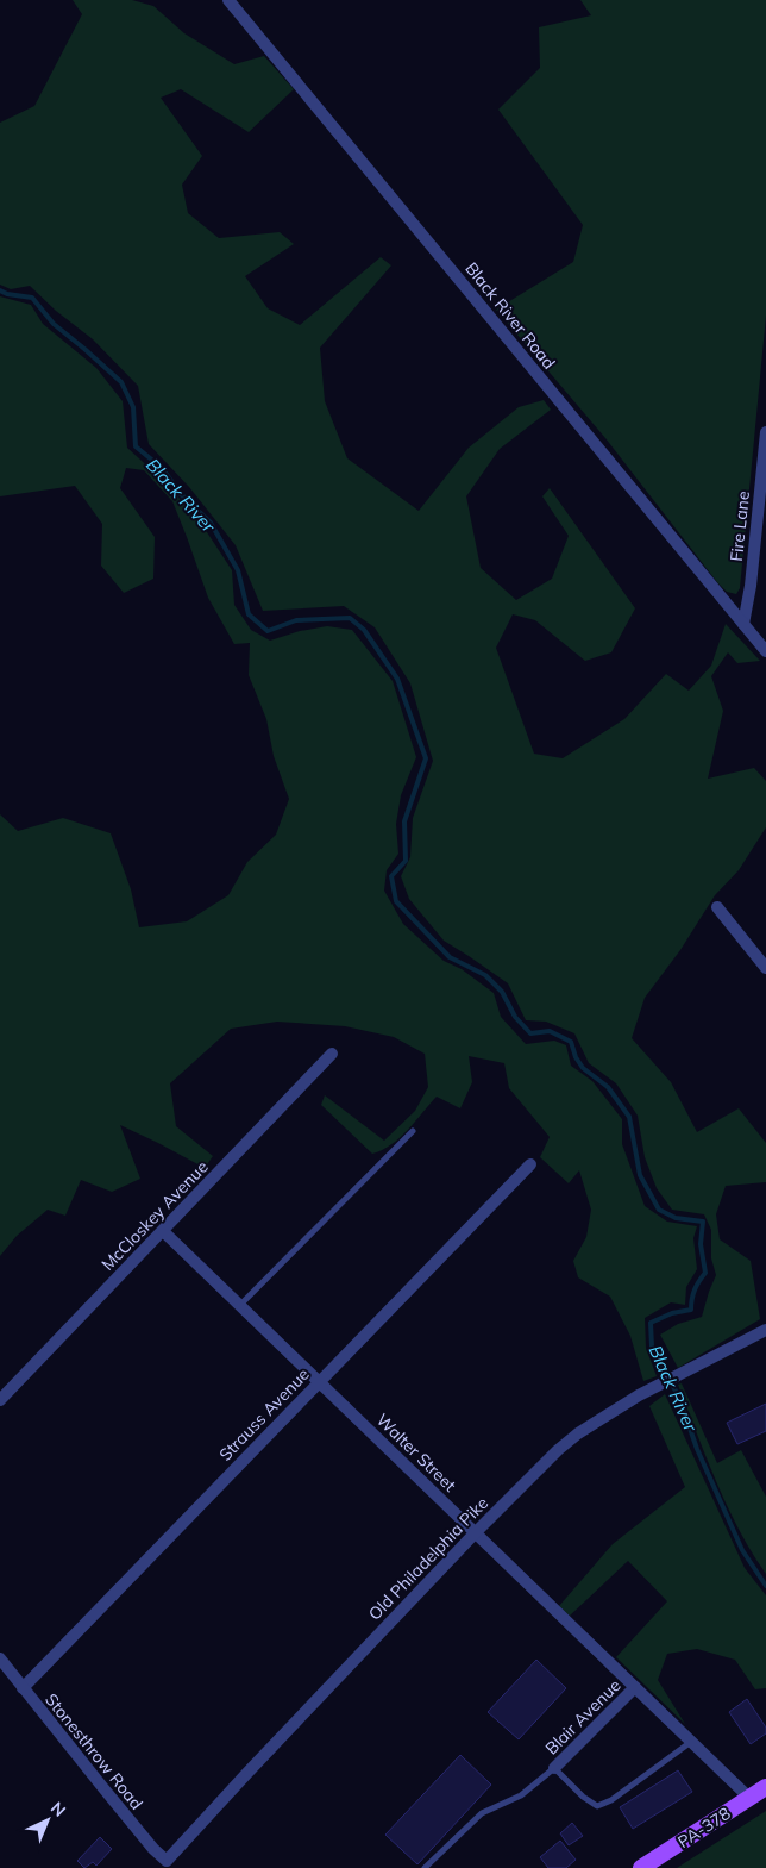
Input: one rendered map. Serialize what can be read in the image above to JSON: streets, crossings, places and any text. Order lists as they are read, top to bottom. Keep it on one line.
{"streets":{"main road":["PA-378"],"street":["Black River Road","Fire Lane","McCloskey Avenue","Strauss Avenue","Walter Street","Old Philadelphia Pike","Blair Avenue","Stonesthrow Road"]},"crossings":[["Black River Road","Fire Lane"],["McCloskey Avenue","Walter Street"],["Strauss Avenue","Walter Street"],["Strauss Avenue","Stonesthrow Road"],["Walter Street","Old Philadelphia Pike"],["Walter Street","Blair Avenue"],["Walter Street","PA-378"],["Old Philadelphia Pike","Stonesthrow Road"]],"water":["Black River"],"north":"top right"}
